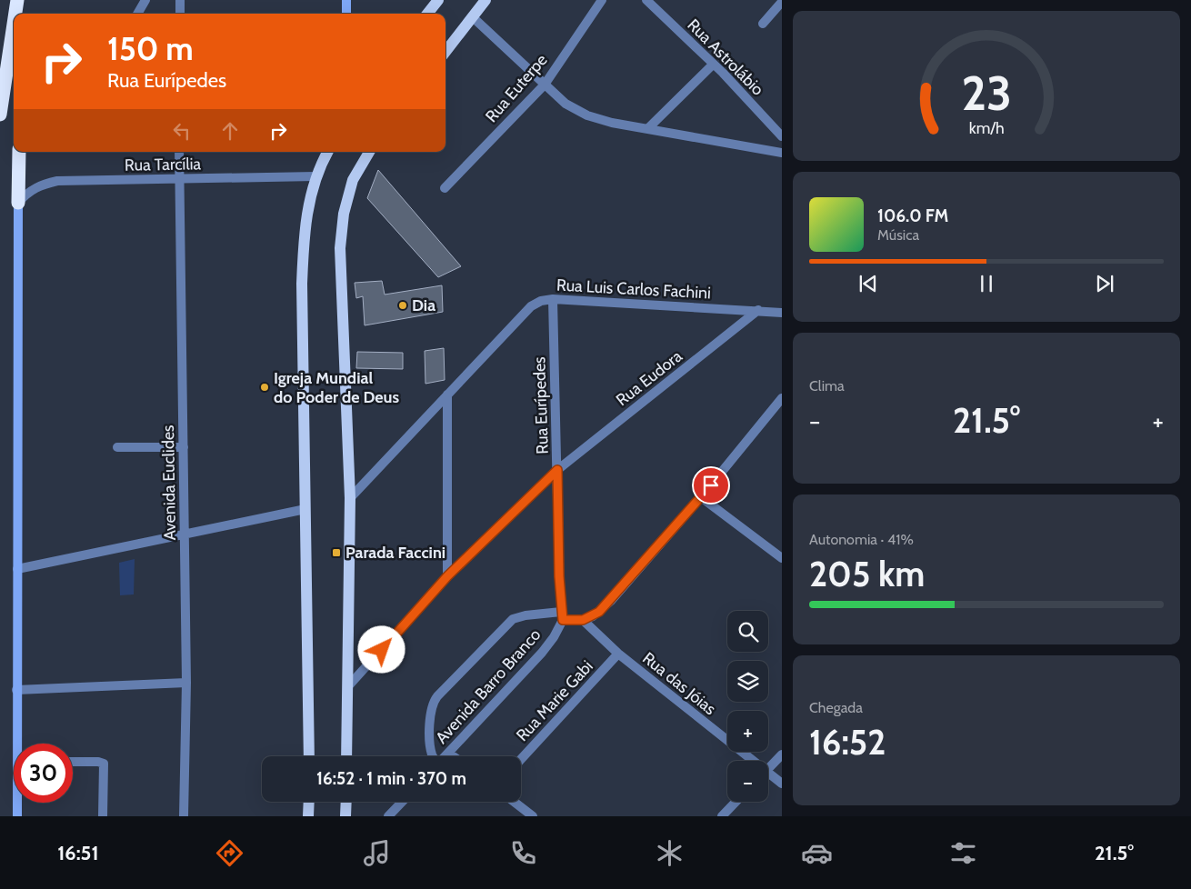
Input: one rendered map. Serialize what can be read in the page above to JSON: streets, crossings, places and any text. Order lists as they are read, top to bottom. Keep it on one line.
{"streets":{"street":["Rua Astrolábio","Rua Euterpe","Rua Tarcília","Rua Luis Carlos Fachini","Rua Eudora","Rua Eurípedes","Avenida Euclides","Rua das Jóias","Avenida Barro Branco","Rua Marie Gabi"]},"crossings":[["Rua Tarcília","Avenida Euclides"],["Rua Luis Carlos Fachini","Rua Eudora"],["Rua Luis Carlos Fachini","Rua Eurípedes"],["Rua Eudora","Rua Eurípedes"],["Rua Eurípedes","Avenida Barro Branco"],["Rua das Jóias","Rua Marie Gabi"]],"places":{"other":["Dia","Igreja Mundial do Poder de Deus"],"transit":["Parada Faccini"]},"page":{"turn":["150 m","Rua Eurípedes"],"song":["106.0 FM","Música"],"tile":["Clima",["Autonomia · 41%","205 km"],["Chegada","16:52"]],"heat":["−","21.5°","+"],"map_buttons":["+","−"],"limit":"30","trip":"16:52 · 1 min · 370 m","tabs":["16:51","21.5°"],"gauge":["23","km/h"]}}
